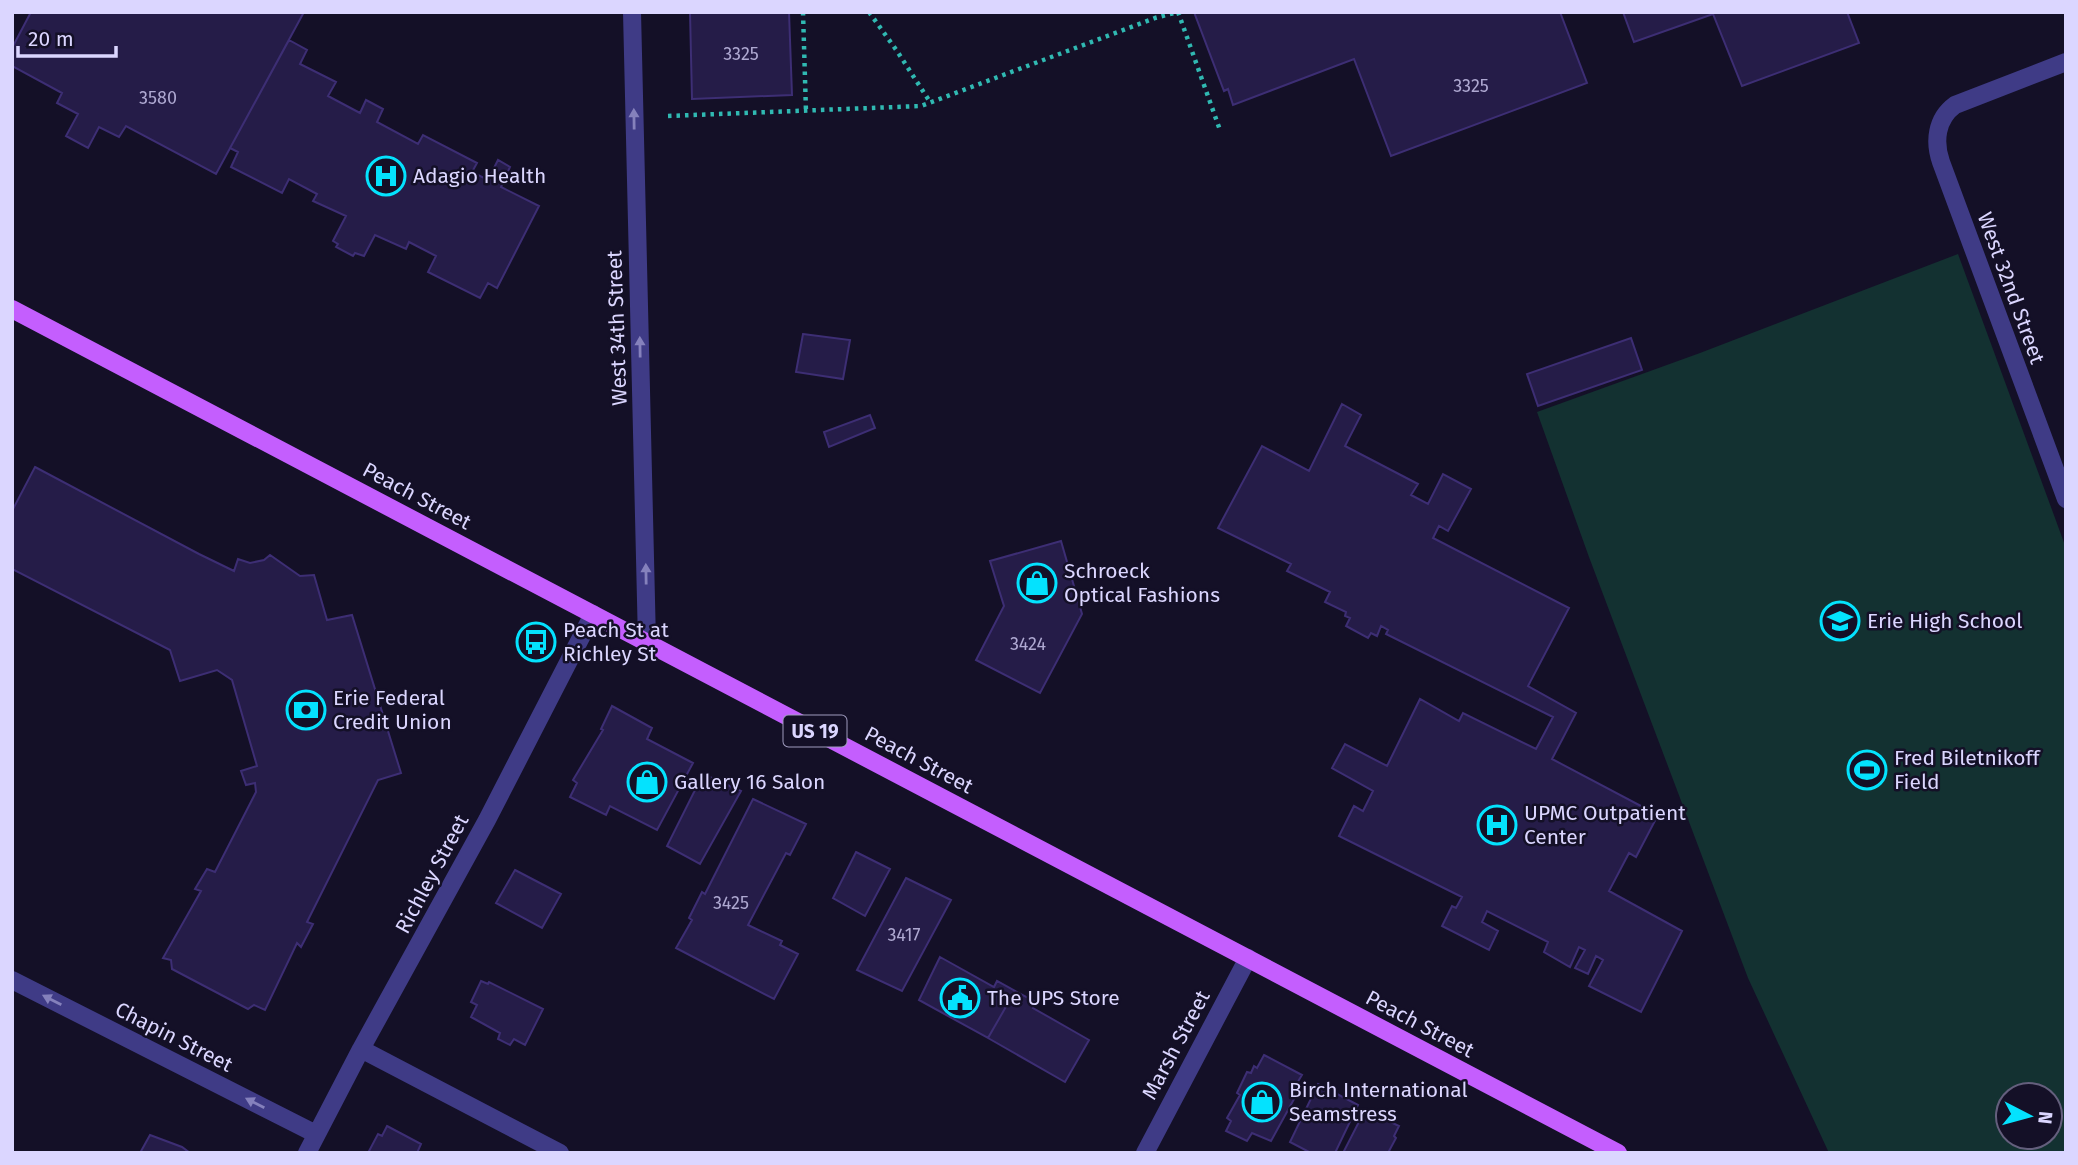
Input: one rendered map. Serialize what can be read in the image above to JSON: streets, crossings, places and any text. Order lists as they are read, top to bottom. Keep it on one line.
{"streets":{"main road":["Peach Street","US 19"],"street":["West 32nd Street","West 34th Street","Richley Street","Chapin Street","Marsh Street"]},"crossings":[["West 34th Street","Peach Street"],["Peach Street","Richley Street"],["Peach Street","Marsh Street"],["Richley Street","Chapin Street"]],"one_way":["West 34th Street","Chapin Street"],"places":{"hospital":["Adagio Health","UPMC Outpatient Center"],"shop":["Schroeck Optical Fashions","Gallery 16 Salon","Birch International Seamstress"],"school or university":["Erie High School"],"bus stop":["Peach St at Richley St"],"bank":["Erie Federal Credit Union"],"sports":["Fred Biletnikoff Field"],"public building":["The UPS Store"]},"house_numbers":["3325","3325","3580","3424","3425","3417"],"scale_bar":"20 m","north":"right"}
